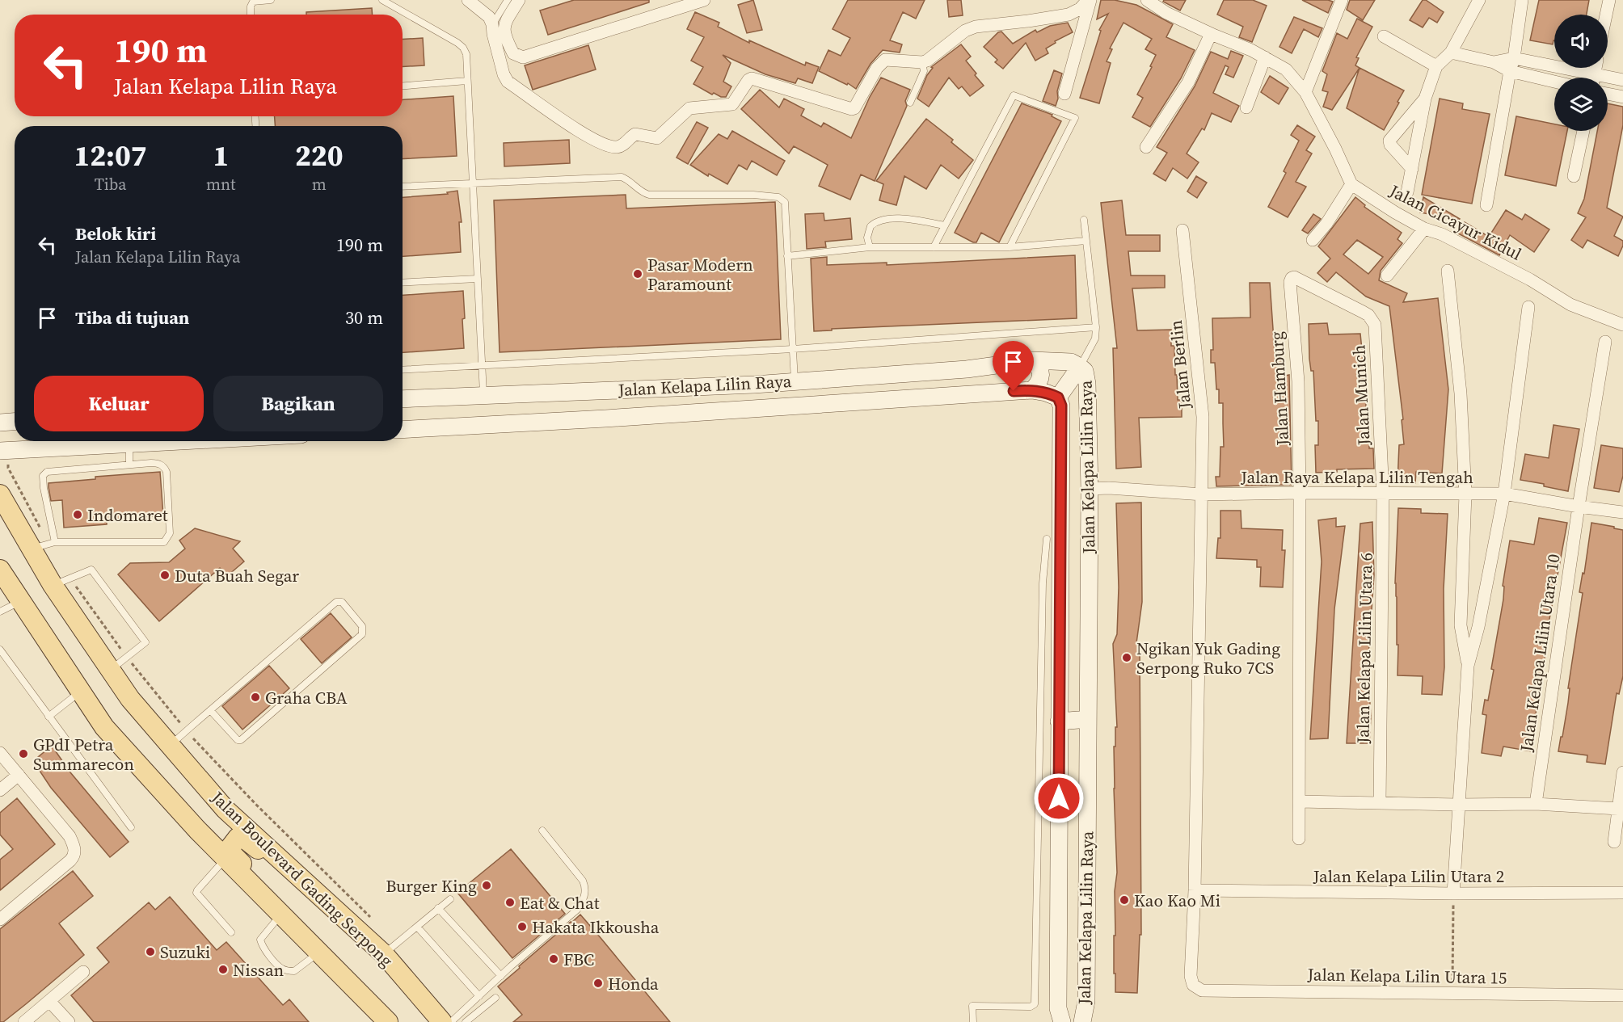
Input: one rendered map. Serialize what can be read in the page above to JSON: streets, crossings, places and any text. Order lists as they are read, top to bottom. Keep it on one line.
{"streets":{"main road":["Jalan Boulevard Gading Serpong"],"street":["Jalan Cicayur Kidul","Jalan Berlin","Jalan Kelapa Lilin Raya","Jalan Hamburg","Jalan Munich","Jalan Raya Kelapa Lilin Tengah","Jalan Kelapa Lilin Utara 6","Jalan Kelapa Lilin Utara 10","Jalan Kelapa Lilin Utara 2","Jalan Kelapa Lilin Utara 15"]},"crossings":[["Jalan Berlin","Jalan Raya Kelapa Lilin Tengah"],["Jalan Kelapa Lilin Raya","Jalan Raya Kelapa Lilin Tengah"],["Jalan Hamburg","Jalan Munich"],["Jalan Hamburg","Jalan Raya Kelapa Lilin Tengah"],["Jalan Munich","Jalan Raya Kelapa Lilin Tengah"],["Jalan Munich","Jalan Kelapa Lilin Utara 6"],["Jalan Raya Kelapa Lilin Tengah","Jalan Kelapa Lilin Utara 6"],["Jalan Raya Kelapa Lilin Tengah","Jalan Kelapa Lilin Utara 10"],["Jalan Kelapa Lilin Utara 2","Jalan Kelapa Lilin Utara 15"]],"places":["Pasar Modern Paramount","Indomaret","Duta Buah Segar","Ngikan Yuk Gading Serpong Ruko 7CS","Graha CBA","GPdI Petra Summarecon","Burger King","Kao Kao Mi","Eat & Chat","Hakata Ikkousha","Suzuki","FBC","Nissan","Honda"],"page":{"turn":["190 m","Jalan Kelapa Lilin Raya"],"eta":["12:07","Tiba","1","mnt","220","m"],"list":[{"name":"Belok kiri","note":"Jalan Kelapa Lilin Raya","value":"190 m"},{"name":"Tiba di tujuan","value":"30 m"}],"buttons":["Keluar","Bagikan"]}}
